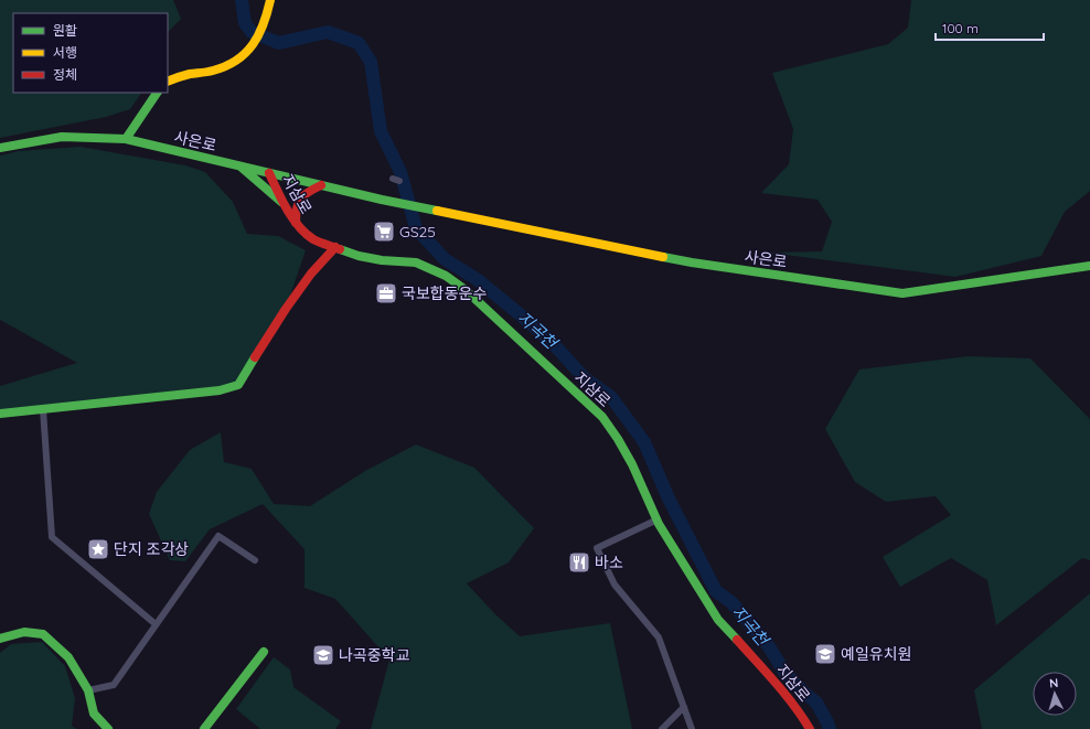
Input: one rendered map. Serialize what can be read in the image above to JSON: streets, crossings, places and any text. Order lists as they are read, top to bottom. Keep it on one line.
{"streets":{"street":["사은로","지삼로"]},"crossings":[["사은로","지삼로"]],"water":["지곡천"],"places":{"supermarket":["GS25"],"office":["국보합동운수"],"place":["단지 조각상"],"restaurant":["바소"],"school or university":["예일유치원","나곡중학교"]},"legend":["원활","서행","정체"],"scale_bar":"100 m","north":"top"}
